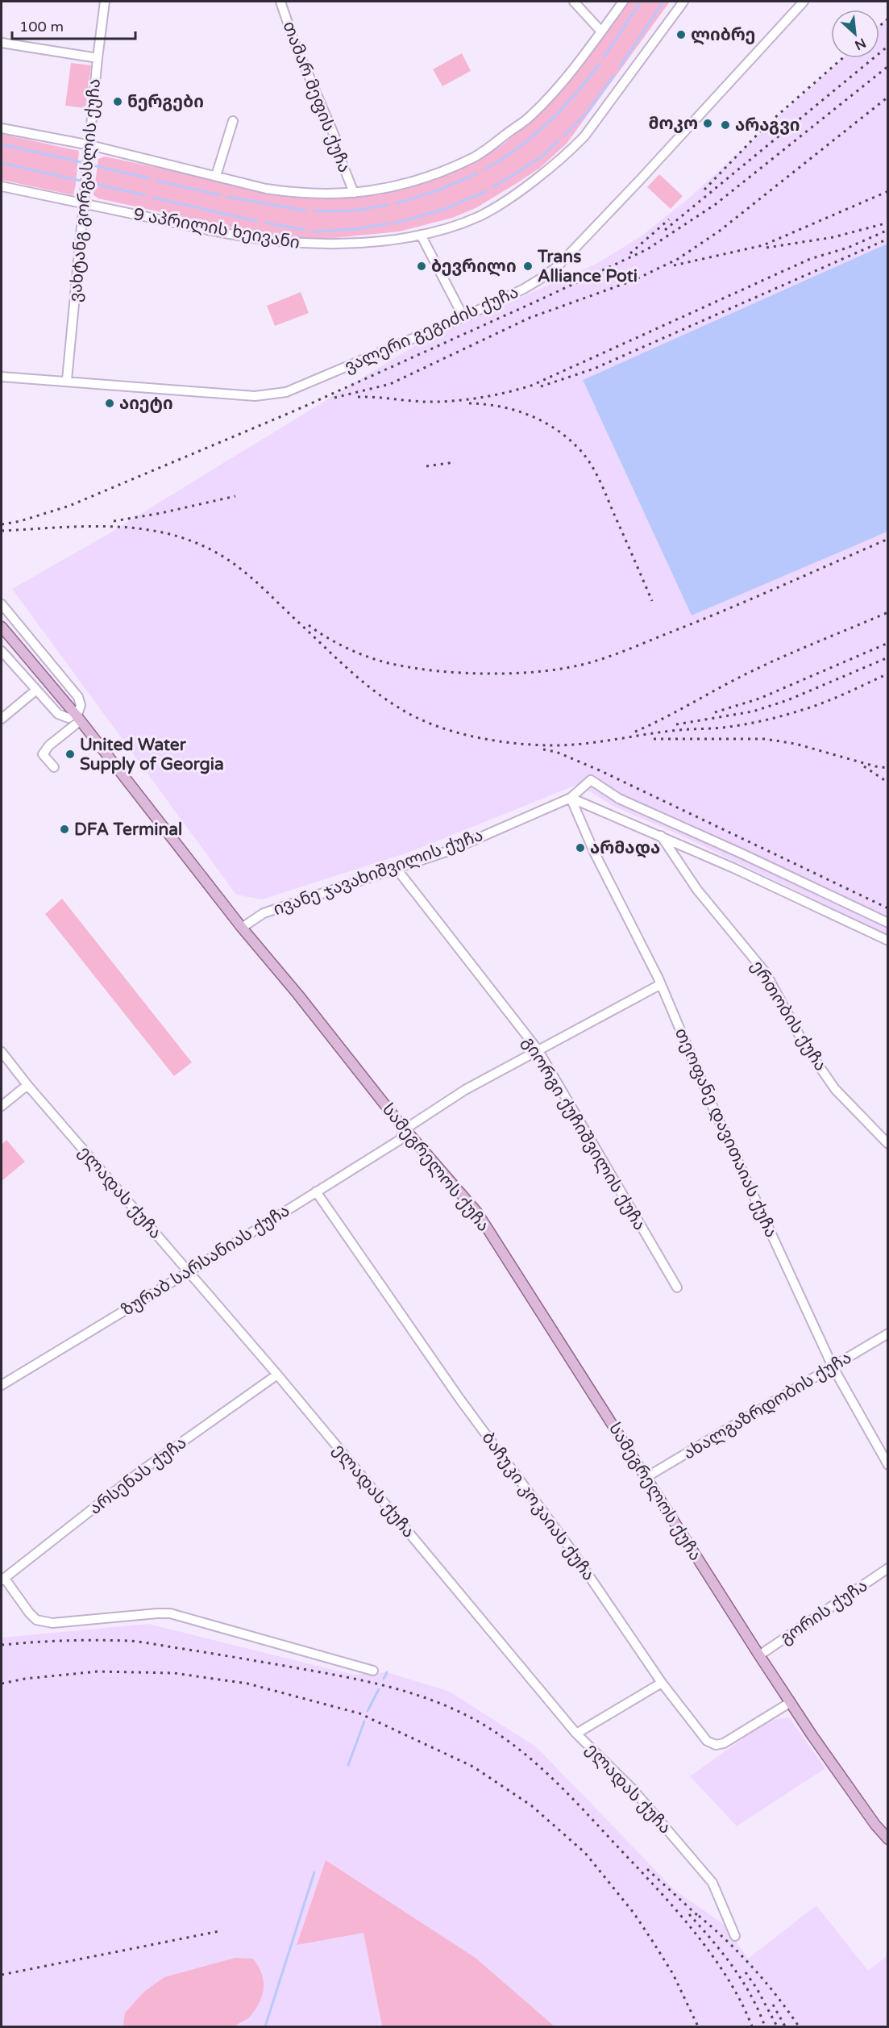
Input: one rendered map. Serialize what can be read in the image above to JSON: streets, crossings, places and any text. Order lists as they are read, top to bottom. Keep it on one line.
{"streets":{"main road":["სამეგრელოს ქუჩა"],"street":["თამარ მეფის ქუჩა","ვახტანგ გორგასლის ქუჩა","9 აპრილის ხეივანი","ვალერი გეგიძის ქუჩა","ივანე ჯავახიშვილის ქუჩა","ერთობის ქუჩა","თეოფანე დავითაიას ქუჩა","გიორგი ქუჩიშვილის ქუჩა","ელადას ქუჩა","ზურაბ სარსანიას ქუჩა","ახალგაზრდობის ქუჩა","არსენას ქუჩა","ბაჩუკი კოკაიას ქუჩა","გორის ქუჩა"]},"crossings":[["ვახტანგ გორგასლის ქუჩა","9 აპრილის ხეივანი"],["ვახტანგ გორგასლის ქუჩა","ვალერი გეგიძის ქუჩა"],["ივანე ჯავახიშვილის ქუჩა","თეოფანე დავითაიას ქუჩა"],["ივანე ჯავახიშვილის ქუჩა","გიორგი ქუჩიშვილის ქუჩა"],["ივანე ჯავახიშვილის ქუჩა","სამეგრელოს ქუჩა"],["თეოფანე დავითაიას ქუჩა","ზურაბ სარსანიას ქუჩა"],["თეოფანე დავითაიას ქუჩა","ახალგაზრდობის ქუჩა"],["გიორგი ქუჩიშვილის ქუჩა","ზურაბ სარსანიას ქუჩა"],["სამეგრელოს ქუჩა","ზურაბ სარსანიას ქუჩა"],["სამეგრელოს ქუჩა","ახალგაზრდობის ქუჩა"],["სამეგრელოს ქუჩა","ბაჩუკი კოკაიას ქუჩა"],["სამეგრელოს ქუჩა","გორის ქუჩა"],["ელადას ქუჩა","ზურაბ სარსანიას ქუჩა"],["ელადას ქუჩა","არსენას ქუჩა"],["ზურაბ სარსანიას ქუჩა","ბაჩუკი კოკაიას ქუჩა"]],"places":["ლიბრე","ნერგები","მოკო","არაგვი","ბევრილი","Trans Alliance Poti","აიეტი","United Water Supply of Georgia","DFA Terminal","არმადა"],"scale_bar":"100 m","north":"bottom right"}
